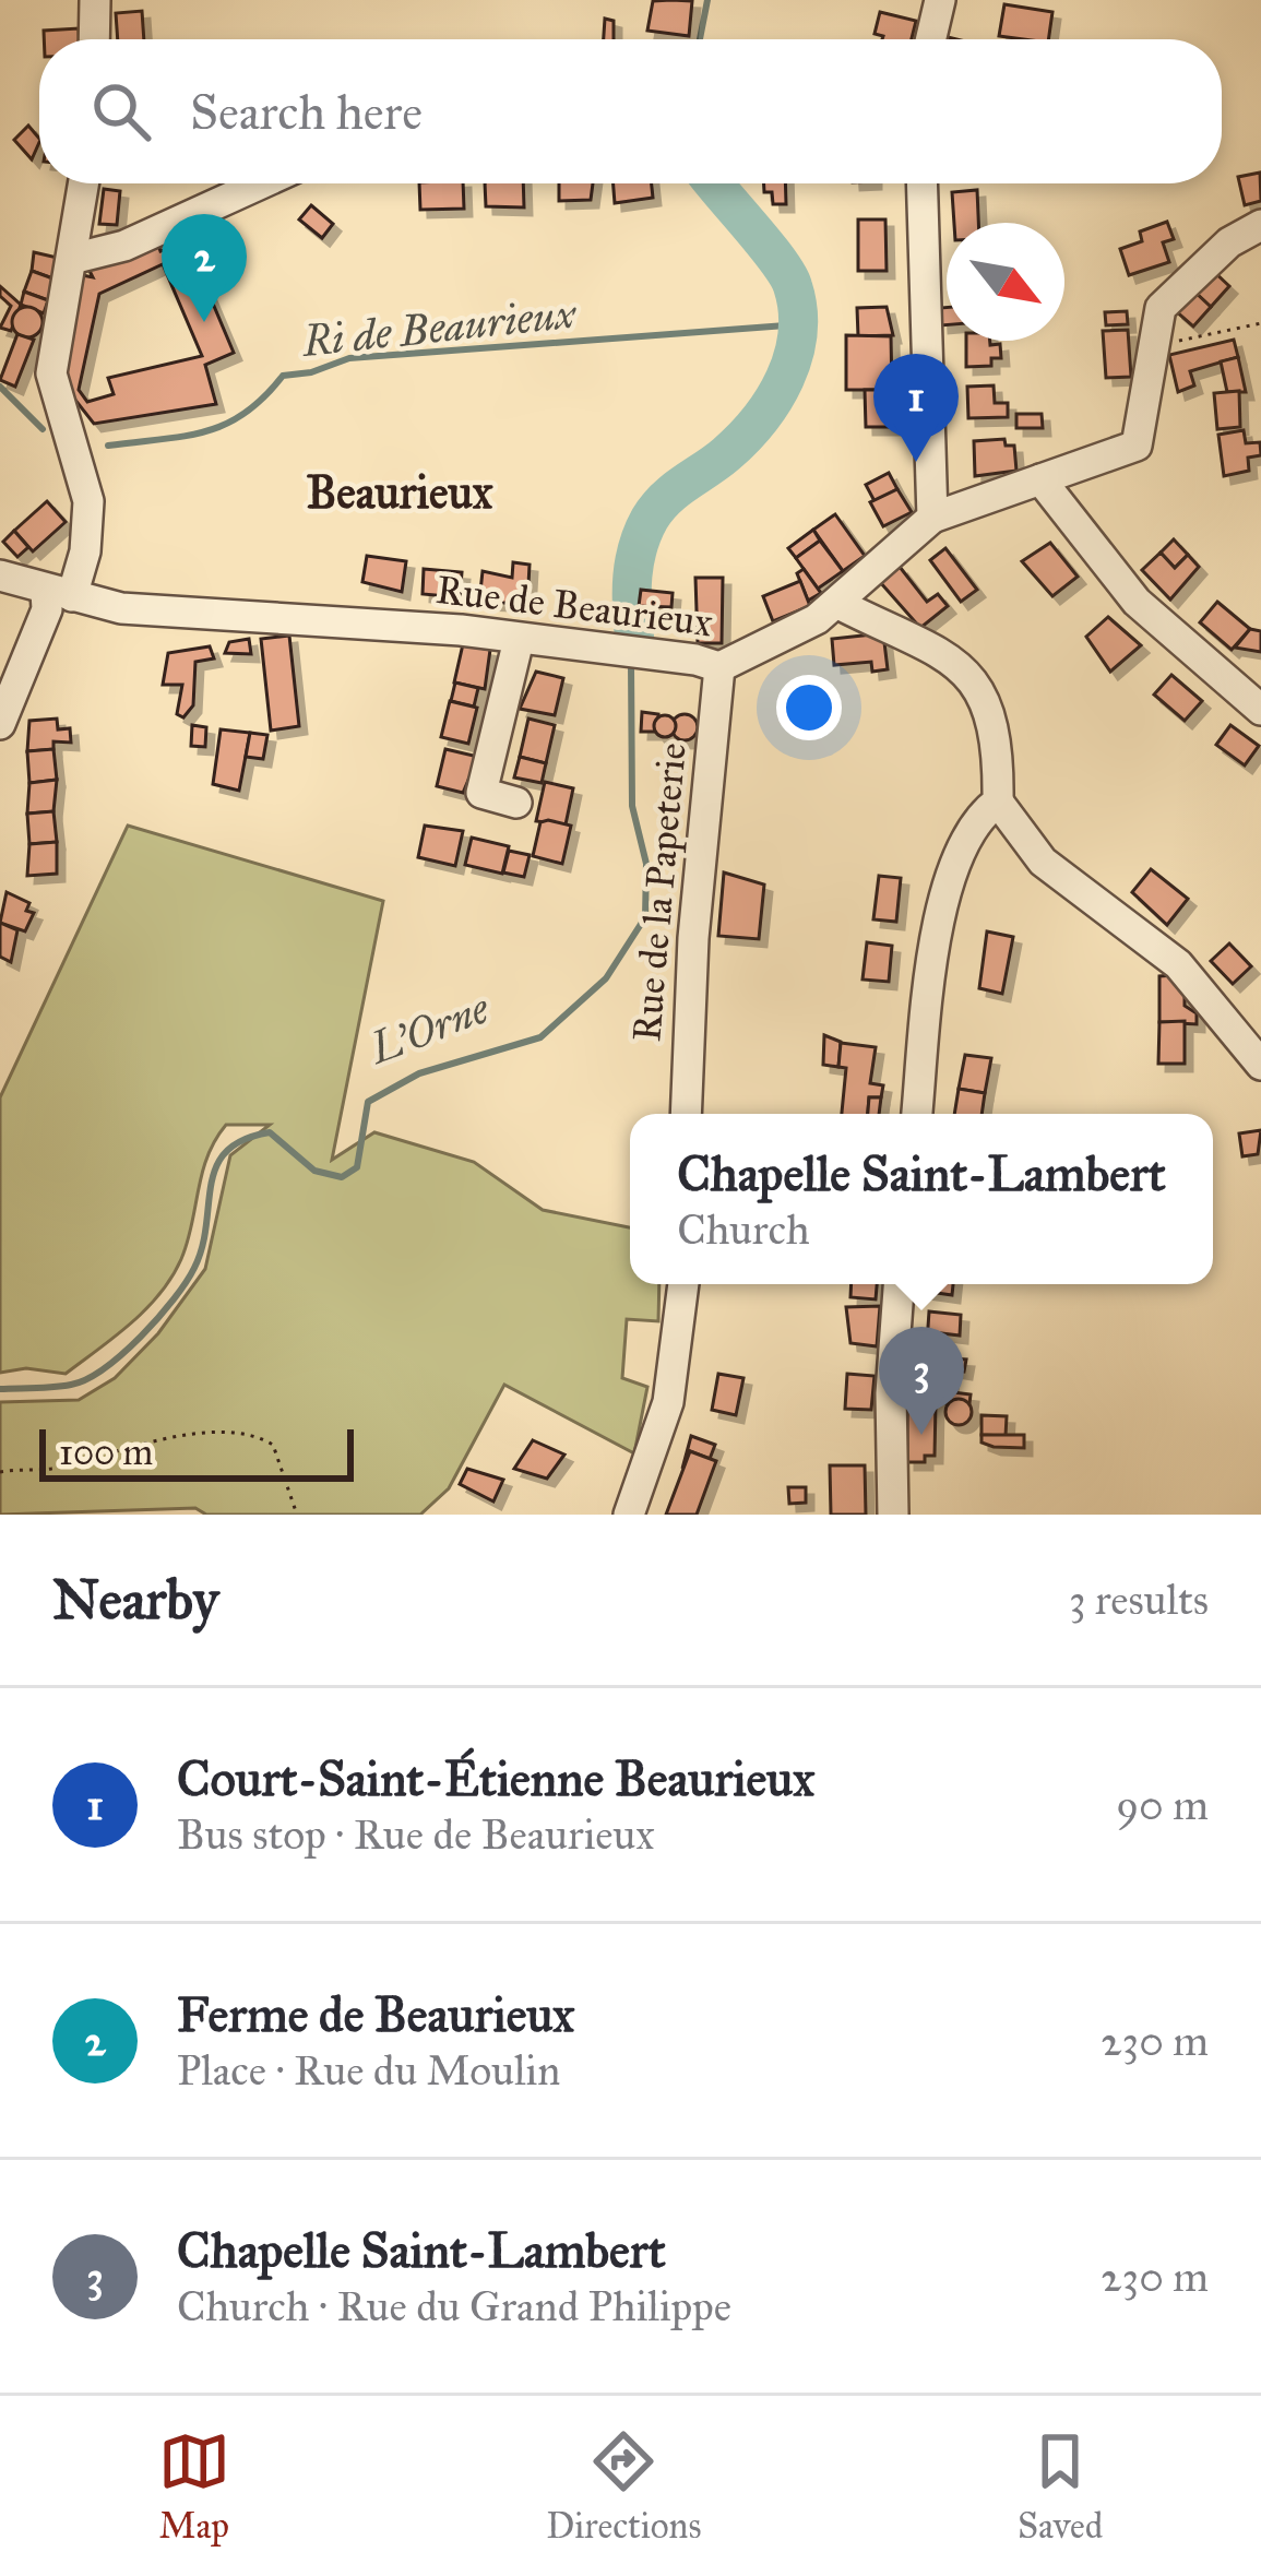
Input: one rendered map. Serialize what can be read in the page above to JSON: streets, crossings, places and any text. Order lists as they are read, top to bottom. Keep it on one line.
{"streets":{"street":["Rue de Beaurieux","Rue de la Papeterie"]},"crossings":[["Rue de Beaurieux","Rue de la Papeterie"]],"districts":["Beaurieux"],"water":["Ri de Beaurieux","L'Orne"],"scale_bar":"100 m","north":"bottom right","page":{"search":"Search here","pins":["2","1","3"],"popup":["Chapelle Saint-Lambert","Church"],"scale":"100 m","heading":["Nearby","3 results"],"list":[{"mark":"1","name":"Court-Saint-Étienne Beaurieux","note":"Bus stop · Rue de Beaurieux","value":"90 m"},{"mark":"2","name":"Ferme de Beaurieux","note":"Place · Rue du Moulin","value":"230 m"},{"mark":"3","name":"Chapelle Saint-Lambert","note":"Church · Rue du Grand Philippe","value":"230 m"}],"nav":["Map","Directions","Saved"]}}
